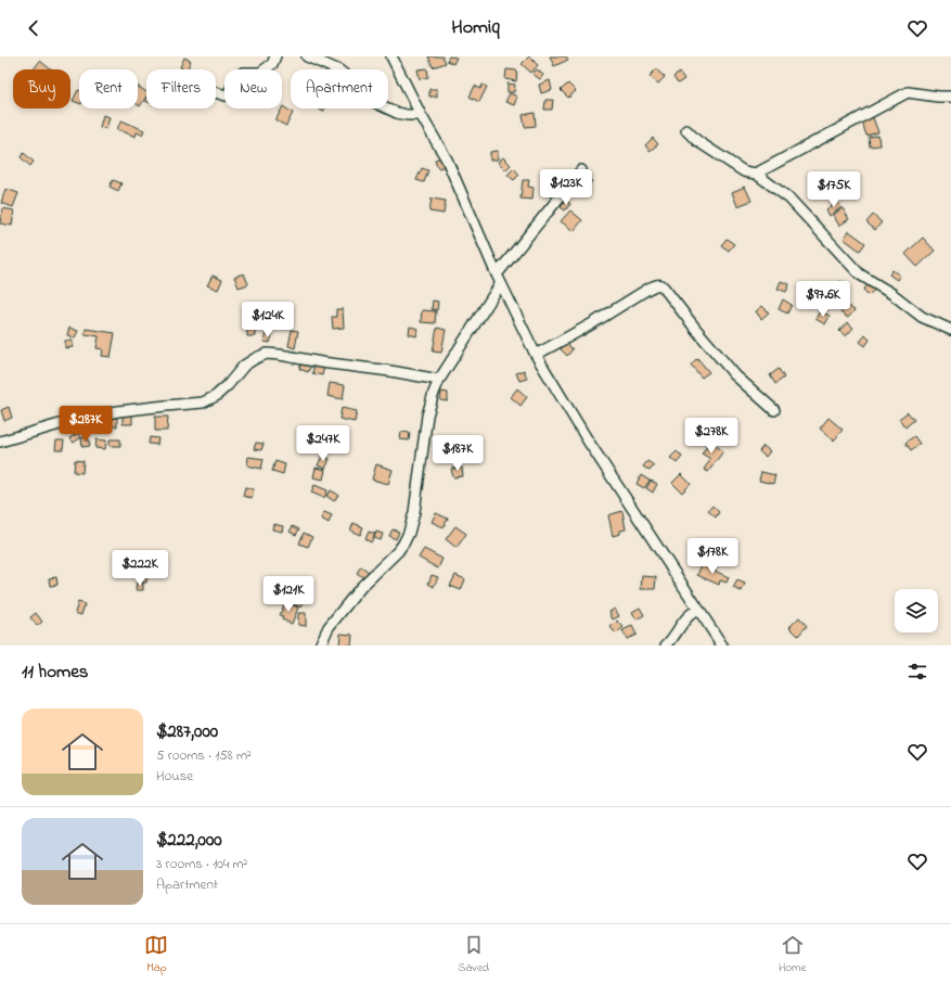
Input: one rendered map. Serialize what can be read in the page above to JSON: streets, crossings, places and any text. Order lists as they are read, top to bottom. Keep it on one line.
{"page":{"header":"Homiq","chip":["Buy","Rent","Filters","New","Apartment"],"price":["$123K","$175K","$97.6K","$124K","$287K","$278K","$247K","$187K","$178K","$222K","$121K"],"heading":"11 homes","list":[{"name":"$287,000","note":"5 rooms · 158 m² · House"},{"name":"$222,000","note":"3 rooms · 104 m² · Apartment"}],"tabs":["Map","Saved","Home"]}}
